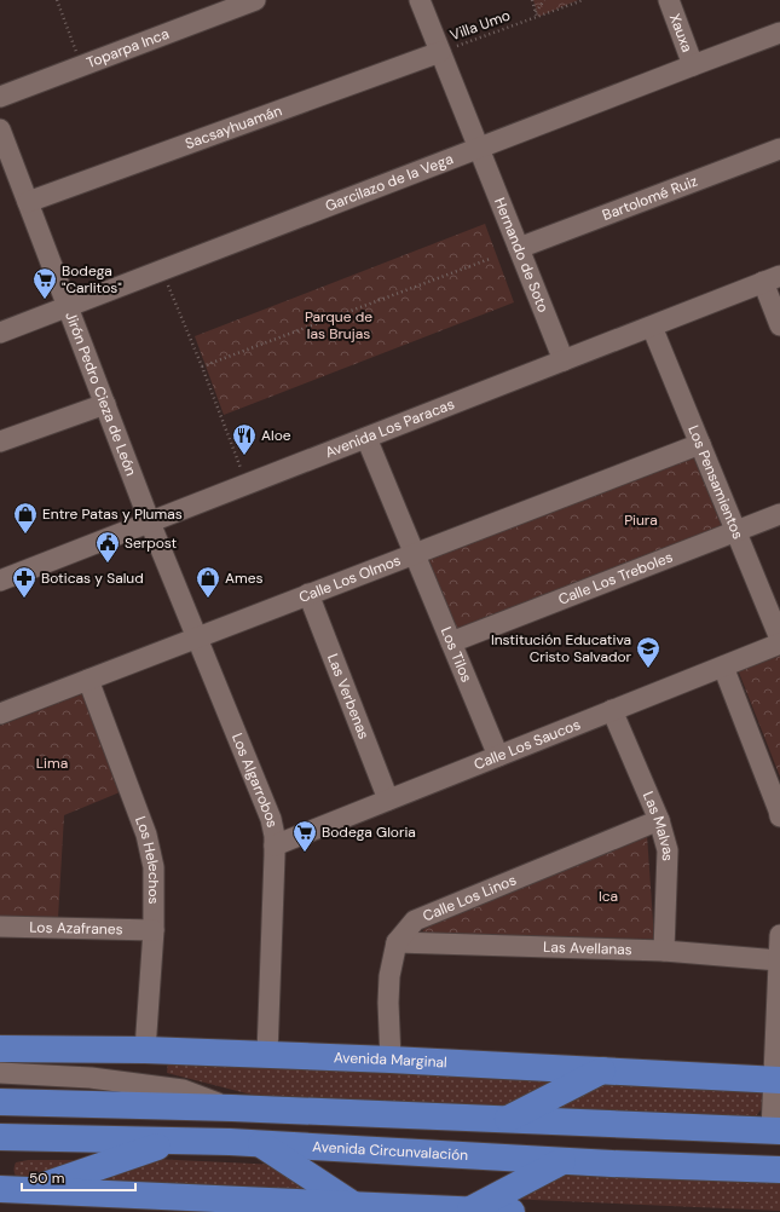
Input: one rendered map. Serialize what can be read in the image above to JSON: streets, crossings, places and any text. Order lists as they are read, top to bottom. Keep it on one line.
{"streets":{"main road":["Avenida Marginal","Avenida Circunvalación"],"street":["Xauxa","Toparpa Inca","Sacsayhuamán","Garcilazo de la Vega","Bartolomé Ruiz","Hernando de Soto","Jirón Pedro Cieza de León","Avenida Los Paracas","Los Pensamientos","Calle Los Olmos","Calle Los Treboles","Los Tilos","Las Verbenas","Calle Los Saucos","Los Algarrobos","Las Malvas","Los Helechos","Calle Los Linos","Los Azafranes","Las Avellanas"],"path":["Villa Umo"]},"crossings":[["Villa Umo","Sacsayhuamán"],["Villa Umo","Hernando de Soto"],["Xauxa","Garcilazo de la Vega"],["Sacsayhuamán","Hernando de Soto"],["Sacsayhuamán","Jirón Pedro Cieza de León"],["Garcilazo de la Vega","Hernando de Soto"],["Garcilazo de la Vega","Jirón Pedro Cieza de León"],["Bartolomé Ruiz","Hernando de Soto"],["Hernando de Soto","Avenida Los Paracas"],["Jirón Pedro Cieza de León","Avenida Los Paracas"],["Jirón Pedro Cieza de León","Los Algarrobos"],["Avenida Los Paracas","Los Pensamientos"],["Avenida Los Paracas","Los Tilos"],["Avenida Los Paracas","Los Algarrobos"],["Los Pensamientos","Calle Los Olmos"],["Los Pensamientos","Calle Los Treboles"],["Calle Los Olmos","Los Tilos"],["Calle Los Olmos","Las Verbenas"],["Calle Los Olmos","Los Algarrobos"],["Calle Los Olmos","Los Helechos"],["Calle Los Treboles","Los Tilos"],["Los Tilos","Calle Los Saucos"],["Las Verbenas","Calle Los Saucos"],["Calle Los Saucos","Los Algarrobos"],["Calle Los Saucos","Las Malvas"],["Los Algarrobos","Avenida Marginal"],["Las Malvas","Calle Los Linos"],["Las Malvas","Las Avellanas"],["Los Helechos","Los Azafranes"],["Los Helechos","Avenida Marginal"],["Calle Los Linos","Las Avellanas"],["Calle Los Linos","Avenida Marginal"]],"parks":["Parque de las Brujas","Piura","Lima","Ica"],"places":{"supermarket":["Bodega \"Carlitos\"","Bodega Gloria"],"restaurant":["Aloe"],"shop":["Entre Patas y Plumas","Ames"],"public building":["Serpost"],"pharmacy":["Boticas y Salud"],"school or university":["Institución Educativa Cristo Salvador"]},"scale_bar":"50 m"}
